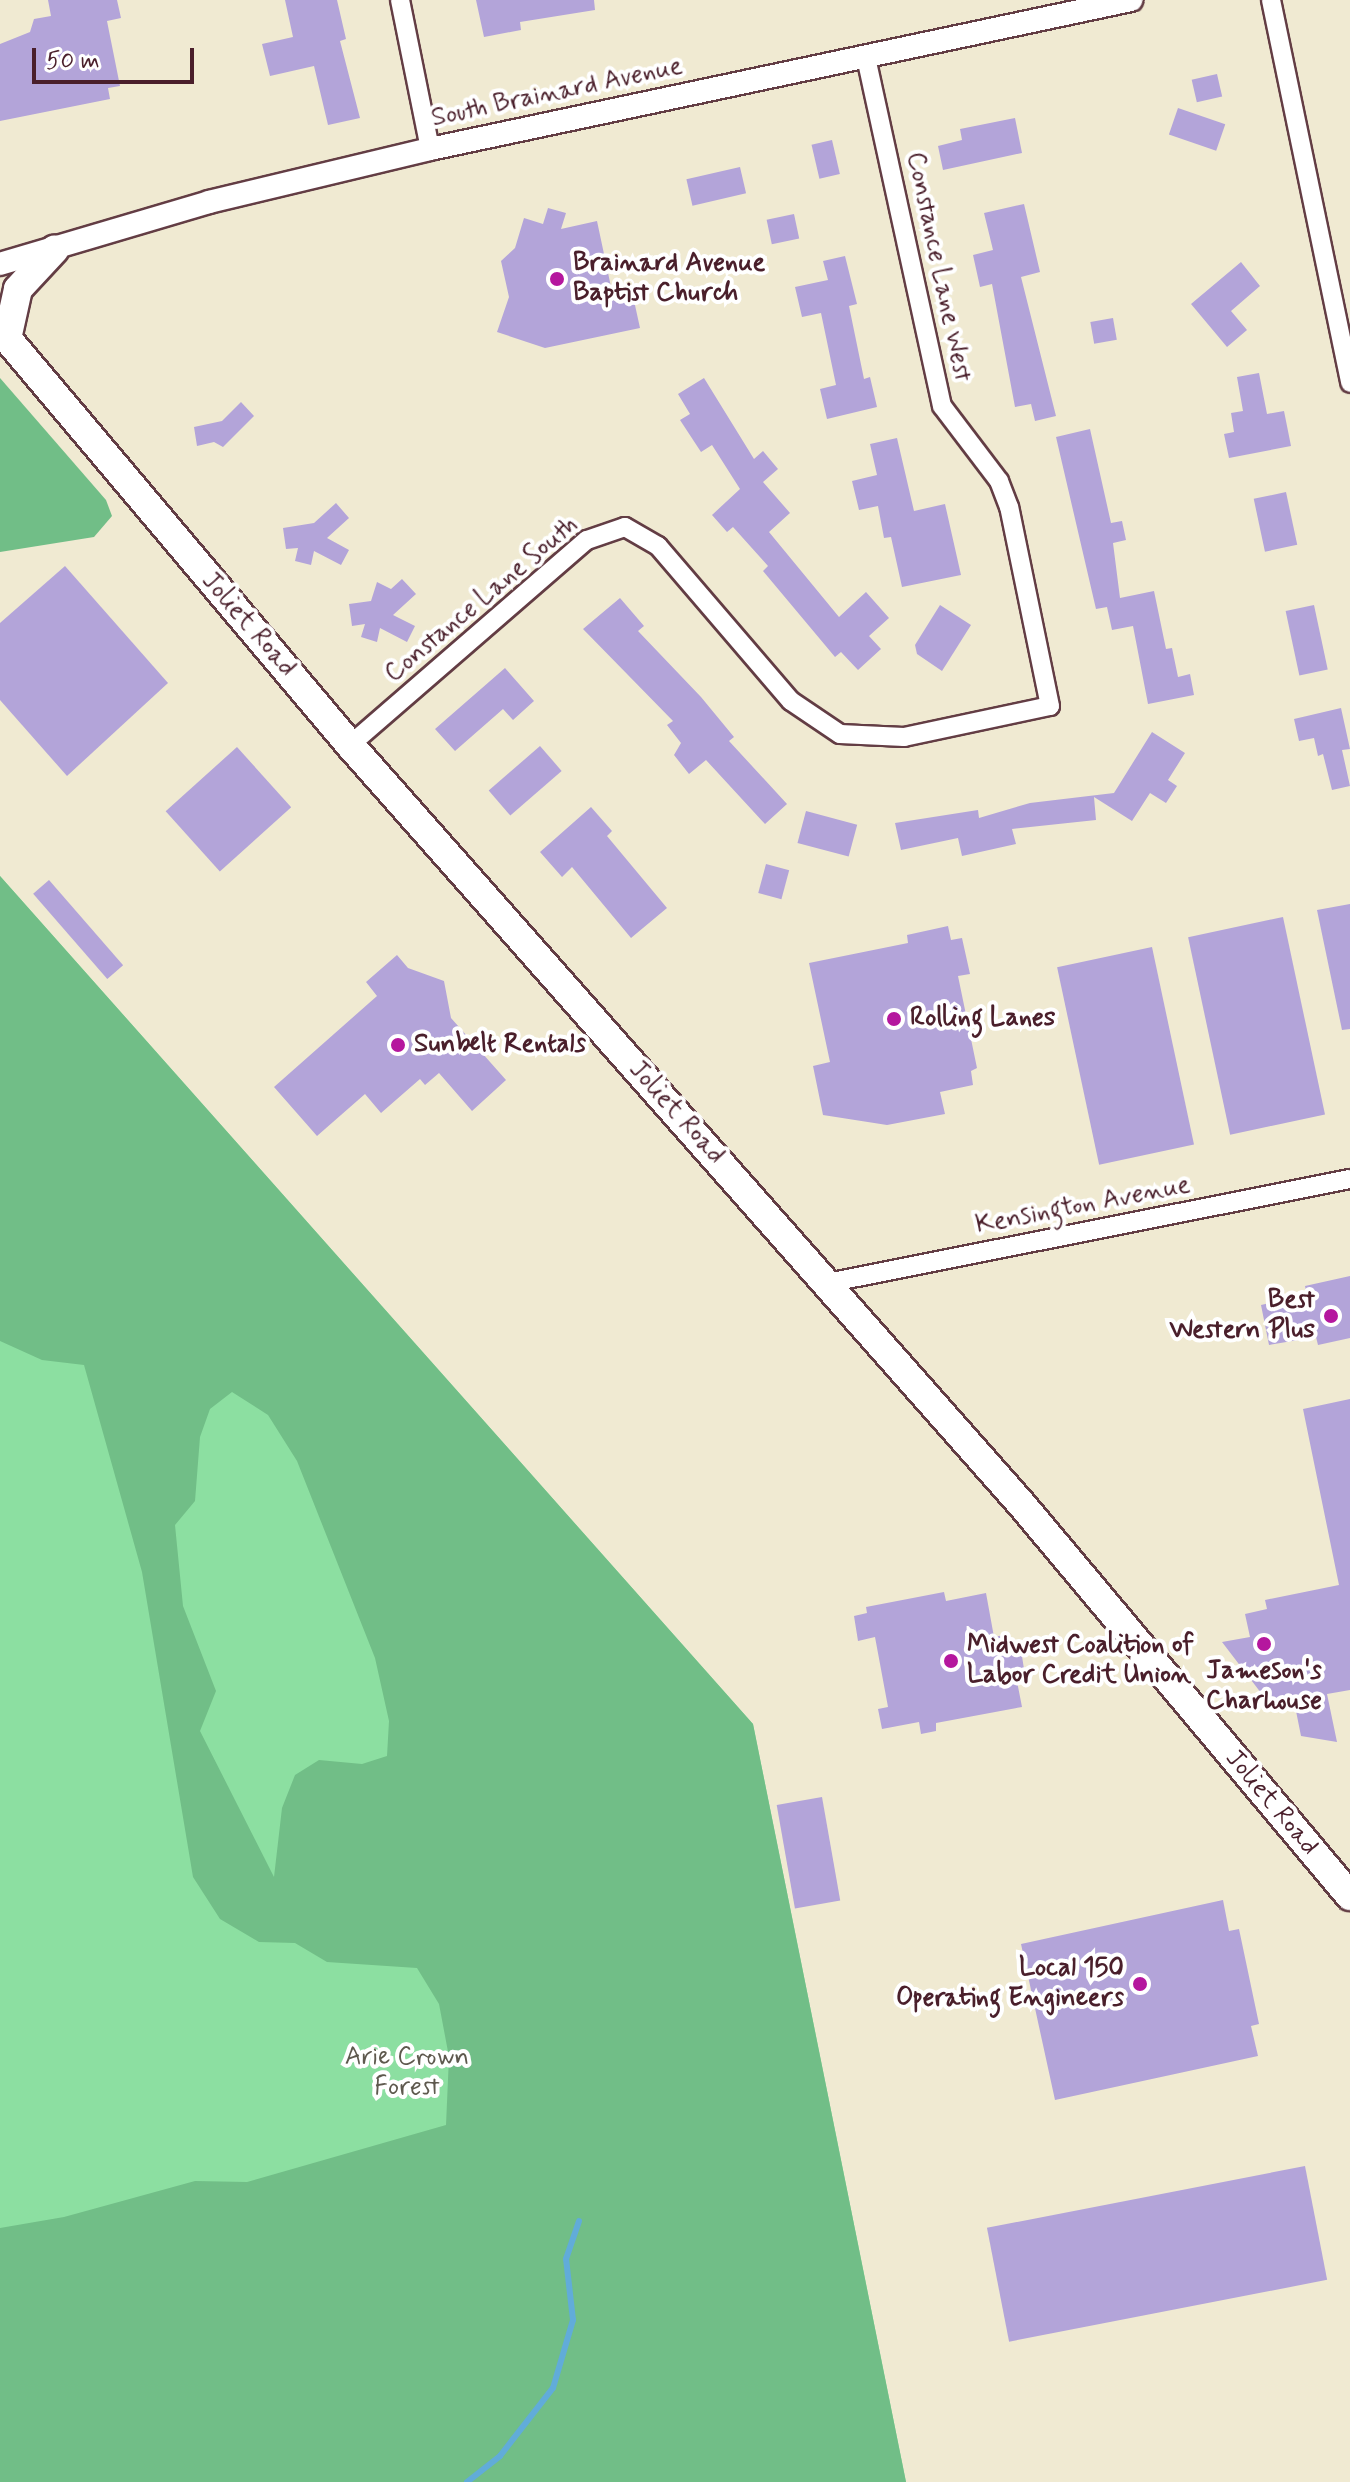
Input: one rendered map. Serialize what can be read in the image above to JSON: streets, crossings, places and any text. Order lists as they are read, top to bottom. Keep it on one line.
{"streets":{"main road":["Joliet Road"],"street":["South Brainard Avenue","Constance Lane West","Constance Lane South","Kensington Avenue"]},"crossings":[["South Brainard Avenue","Constance Lane West"],["Constance Lane West","Constance Lane South"],["Constance Lane South","Joliet Road"],["Joliet Road","Kensington Avenue"]],"parks":["Arie Crown Forest"],"places":["Brainard Avenue Baptist Church","Rolling Lanes","Sunbelt Rentals","Best Western Plus","Jameson's Charhouse","Midwest Coalition of Labor Credit Union","Local 150 Operating Engineers"],"scale_bar":"50 m"}
